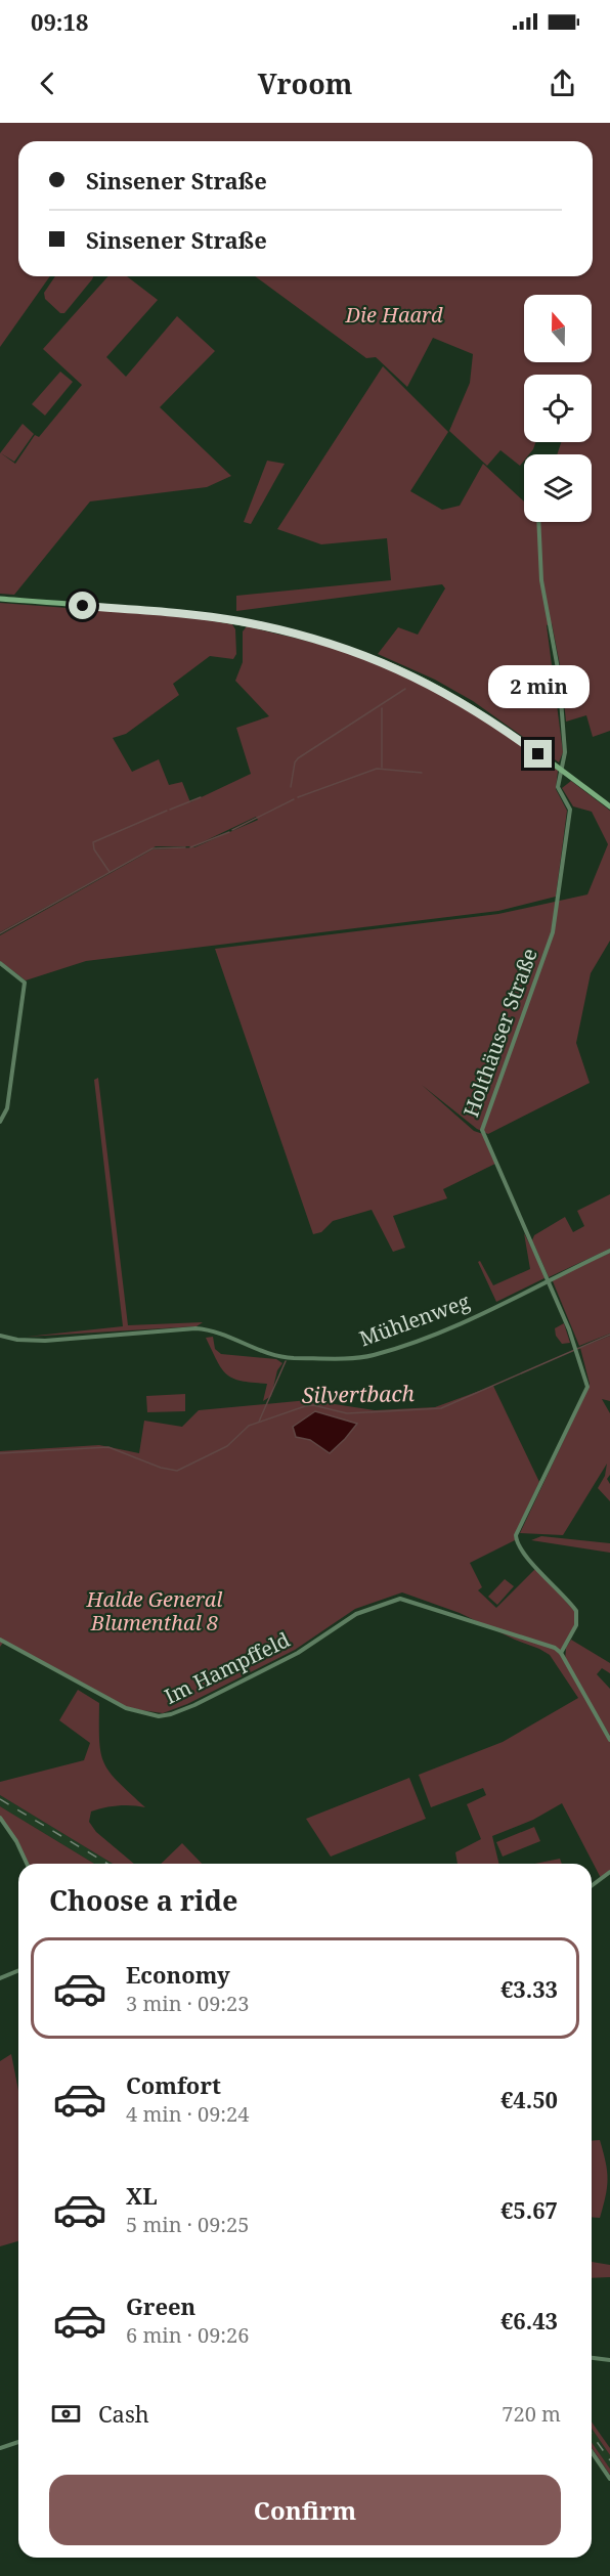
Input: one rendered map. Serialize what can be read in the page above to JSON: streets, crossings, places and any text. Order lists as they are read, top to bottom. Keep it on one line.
{"streets":{"street":["Holthäuser Straße","Mühlenweg","Im Hampffeld"]},"crossings":[["Holthäuser Straße","Mühlenweg"],["Holthäuser Straße","Im Hampffeld"]],"water":["Silvertbach"],"parks":["Die Haard","Halde General Blumenthal 8"],"north":"top","page":{"status":"09:18","header":"Vroom","banner":["Sinsener Straße","Sinsener Straße"],"bubble":"2 min","heading":"Choose a ride","list":[{"name":"Economy","note":"3 min · 09:23","value":"€3.33"},{"name":"Comfort","note":"4 min · 09:24","value":"€4.50"},{"name":"XL","note":"5 min · 09:25","value":"€5.67"},{"name":"Green","note":"6 min · 09:26","value":"€6.43"}],"pay":["Cash","720 m"],"buttons":"Confirm"}}
